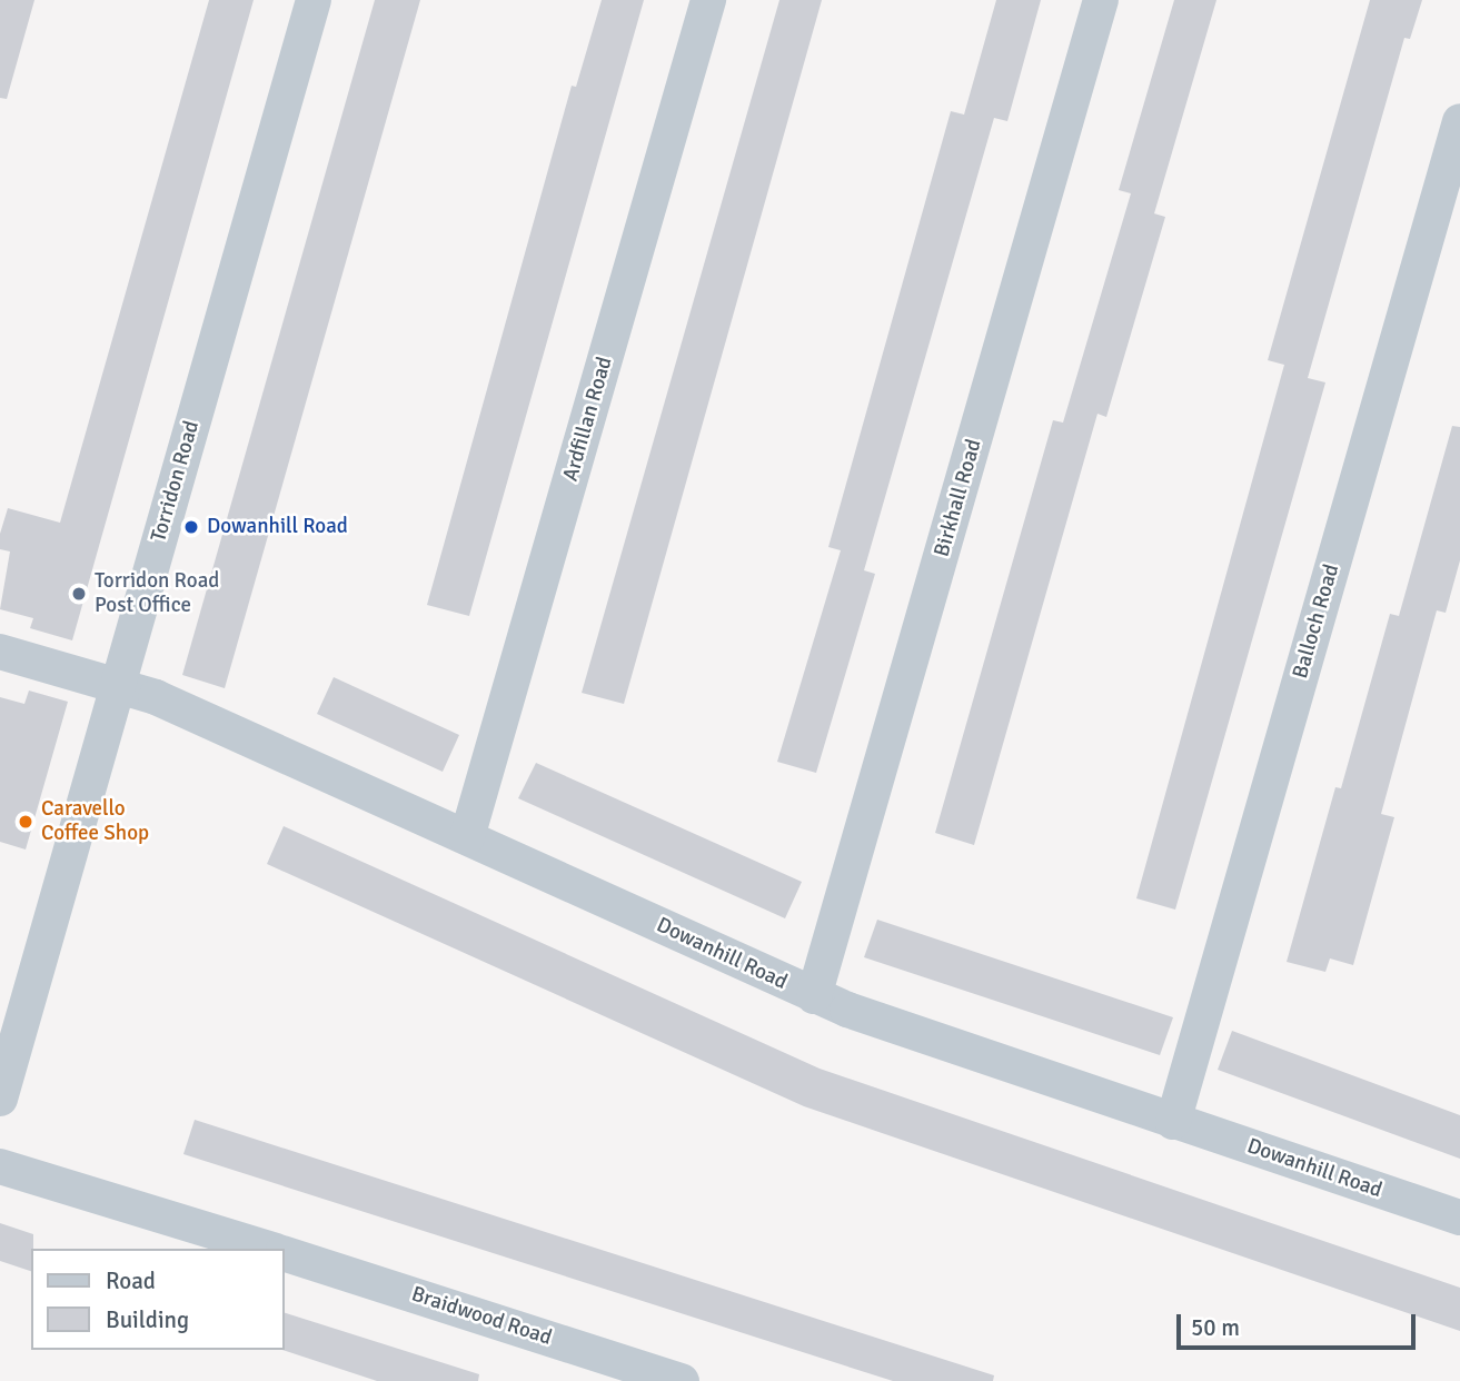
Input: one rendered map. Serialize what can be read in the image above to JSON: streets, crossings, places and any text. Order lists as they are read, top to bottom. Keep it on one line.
{"streets":{"street":["Ardfillan Road","Torridon Road","Birkhall Road","Balloch Road","Dowanhill Road","Braidwood Road"]},"crossings":[["Ardfillan Road","Dowanhill Road"],["Torridon Road","Dowanhill Road"],["Birkhall Road","Dowanhill Road"],["Balloch Road","Dowanhill Road"]],"places":["Dowanhill Road","Torridon Road Post Office","Caravello Coffee Shop"],"legend":["Road","Building"],"scale_bar":"50 m"}
